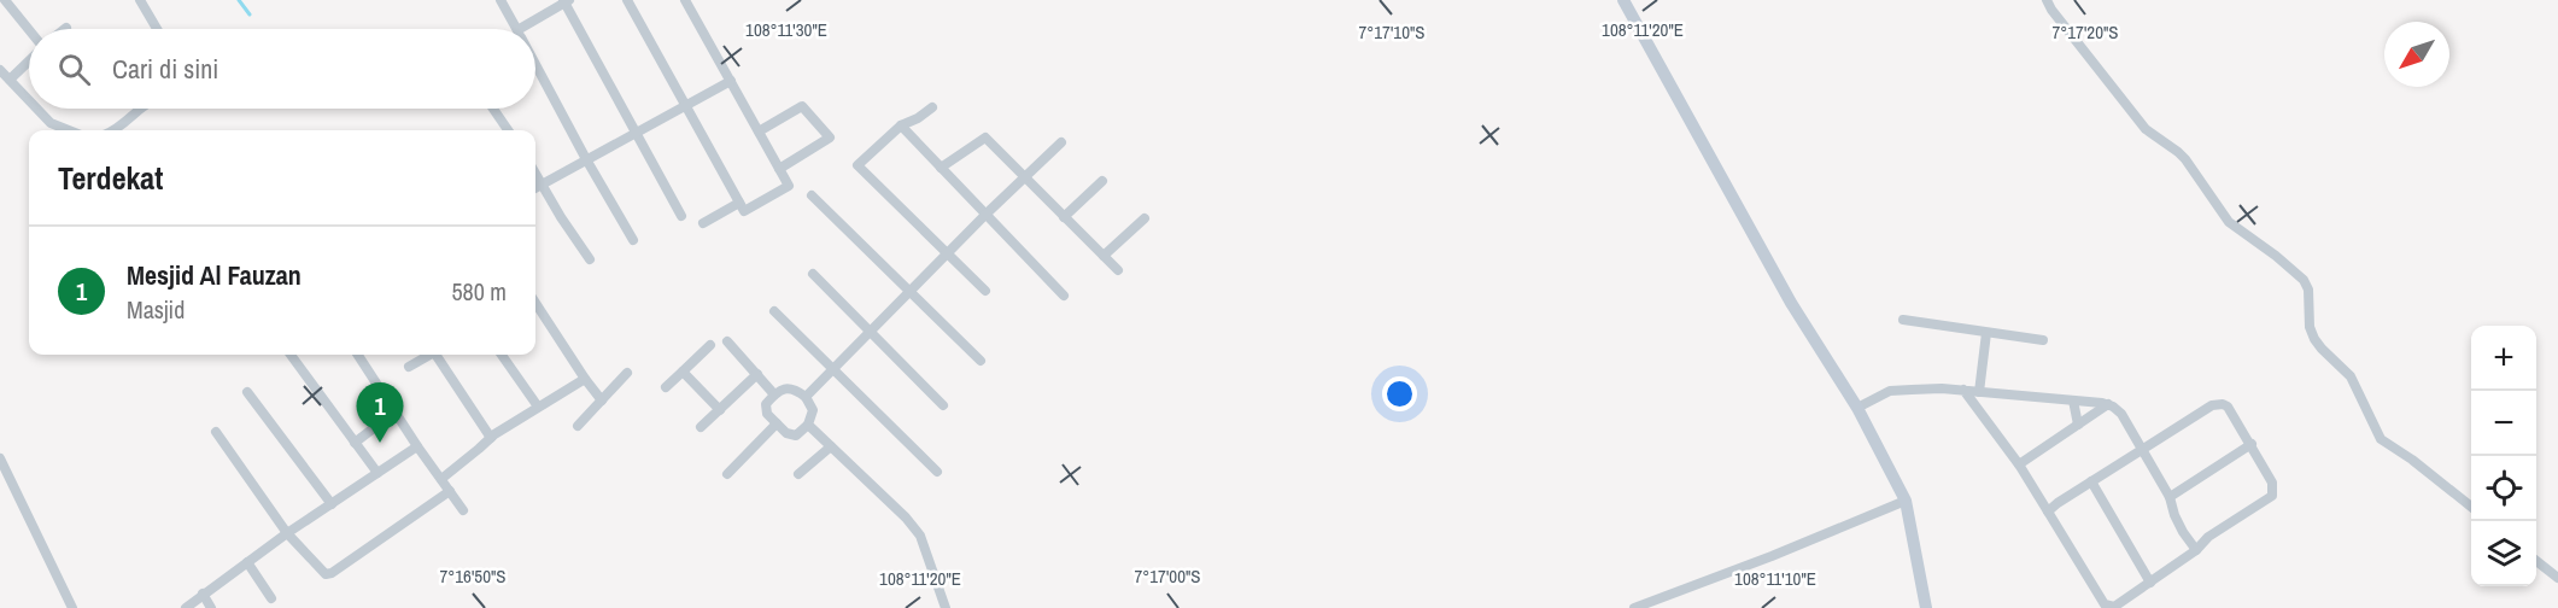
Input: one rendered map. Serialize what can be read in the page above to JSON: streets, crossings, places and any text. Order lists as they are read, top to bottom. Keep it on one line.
{"north":"bottom left","page":{"search":"Cari di sini","heading":"Terdekat","list":[{"mark":"1","name":"Mesjid Al Fauzan","note":"Masjid","value":"580 m"}],"map_buttons":["+","−"],"pins":"1"},"coordinates":["108°11'30\"E","108°11'20\"E","7°17'10\"S","7°17'20\"S","7°16'50\"S","7°17'00\"S","108°11'10\"E"]}
